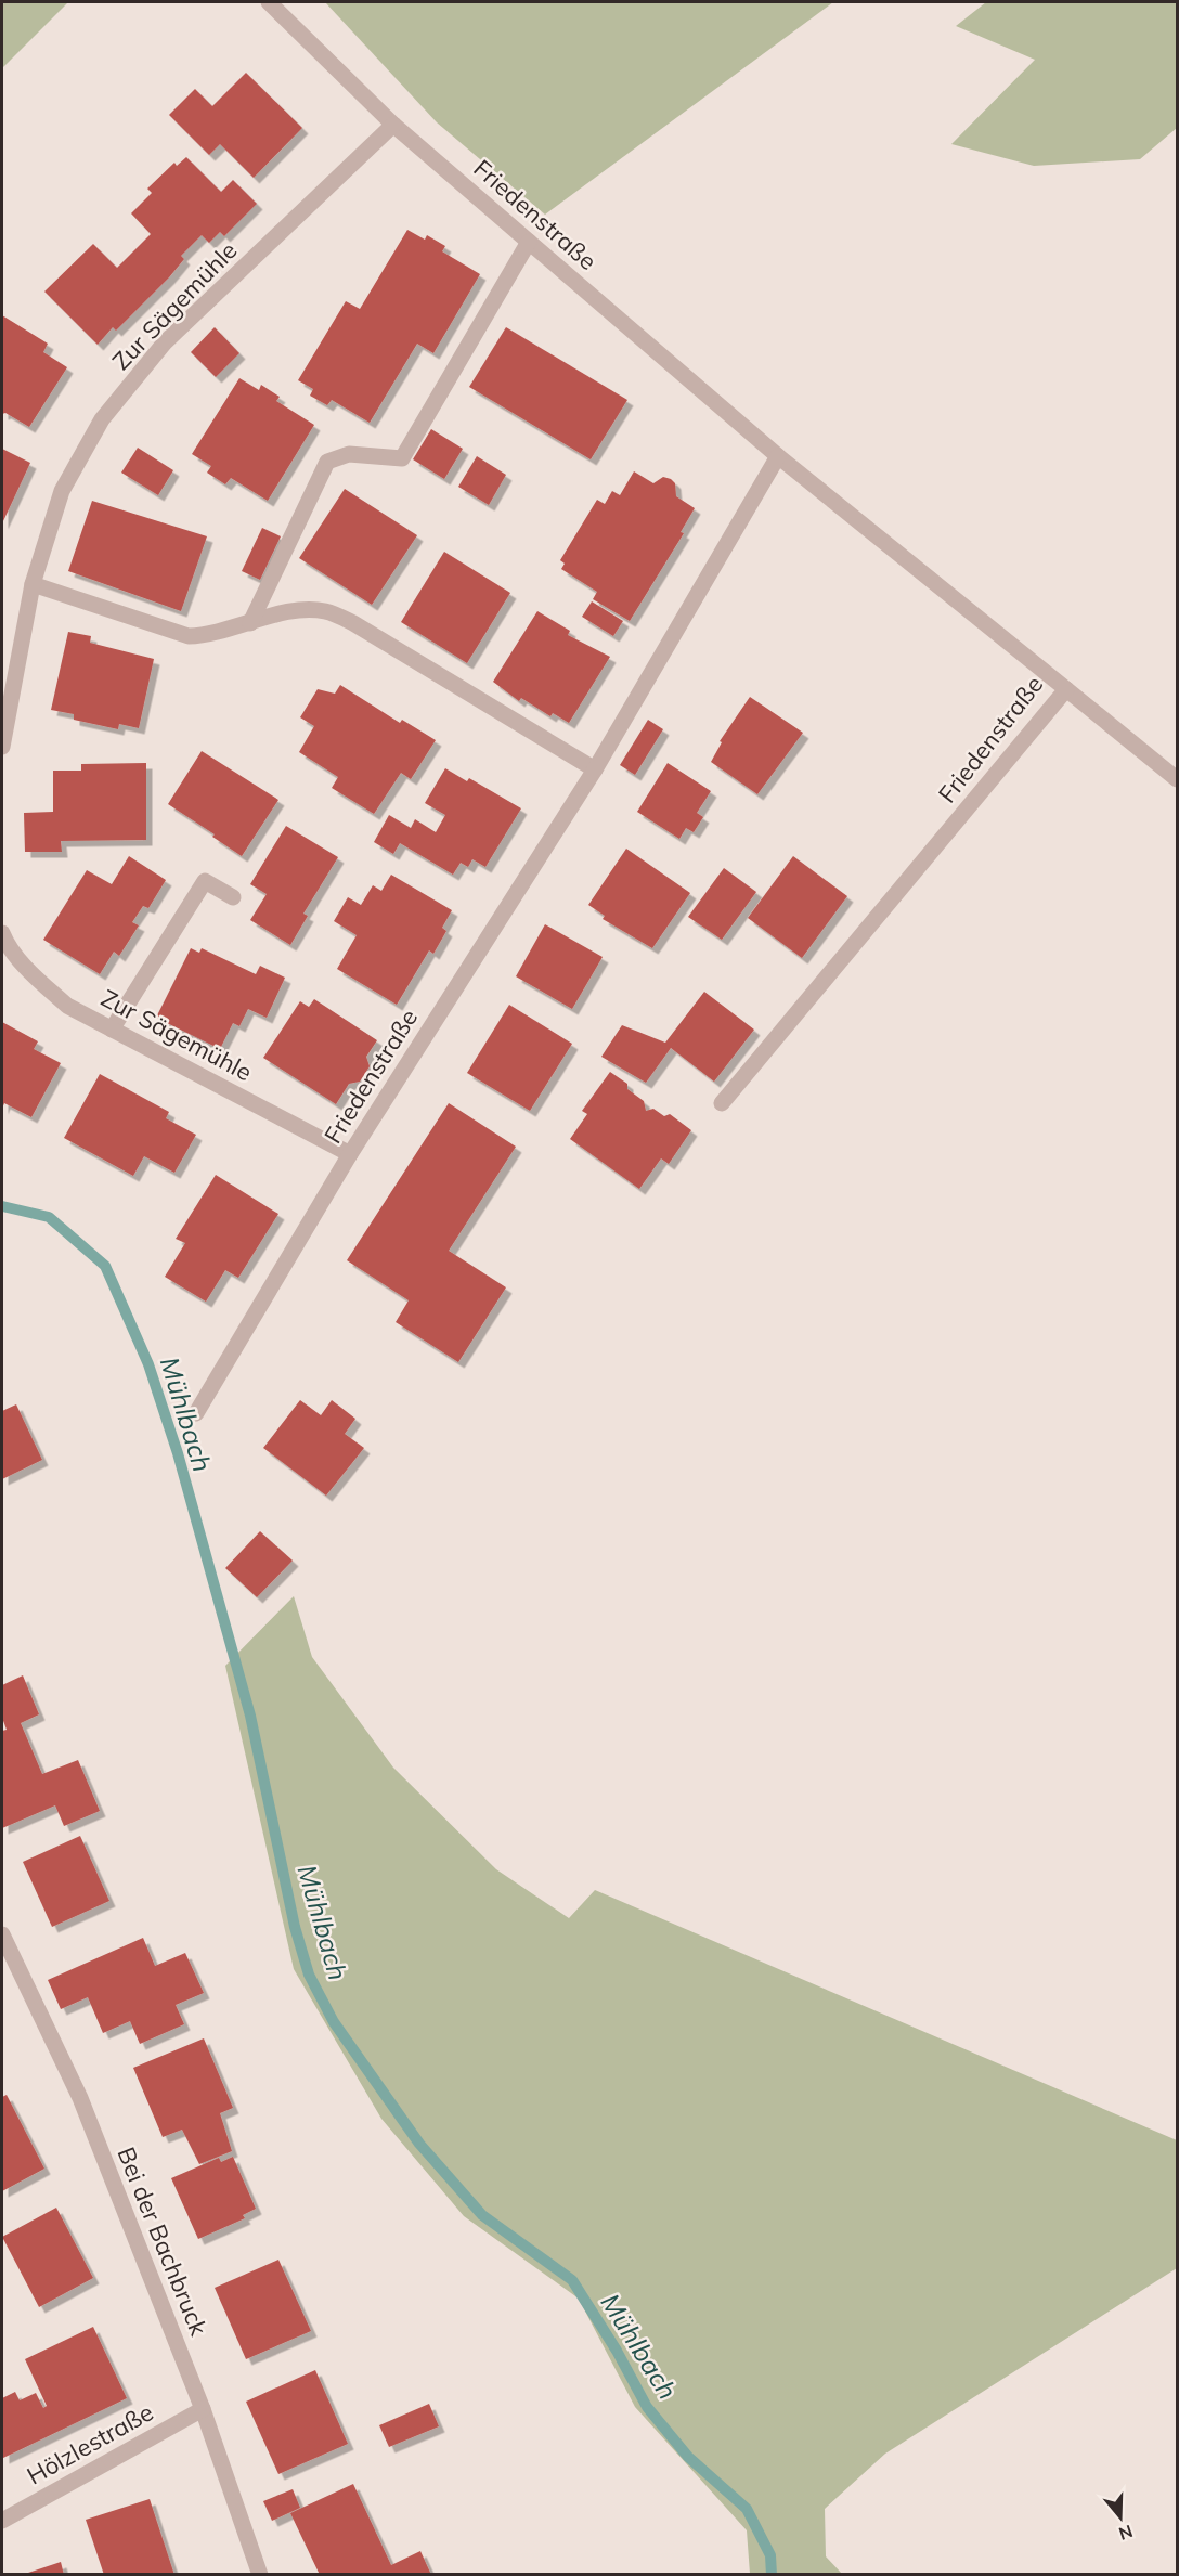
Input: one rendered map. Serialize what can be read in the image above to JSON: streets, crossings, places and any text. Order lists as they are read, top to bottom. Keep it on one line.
{"streets":{"street":["Friedenstraße","Zur Sägemühle","Bei der Bachbruck","Hölzlestraße"]},"crossings":[["Friedenstraße","Zur Sägemühle"],["Bei der Bachbruck","Hölzlestraße"]],"water":["Mühlbach"],"north":"bottom"}
